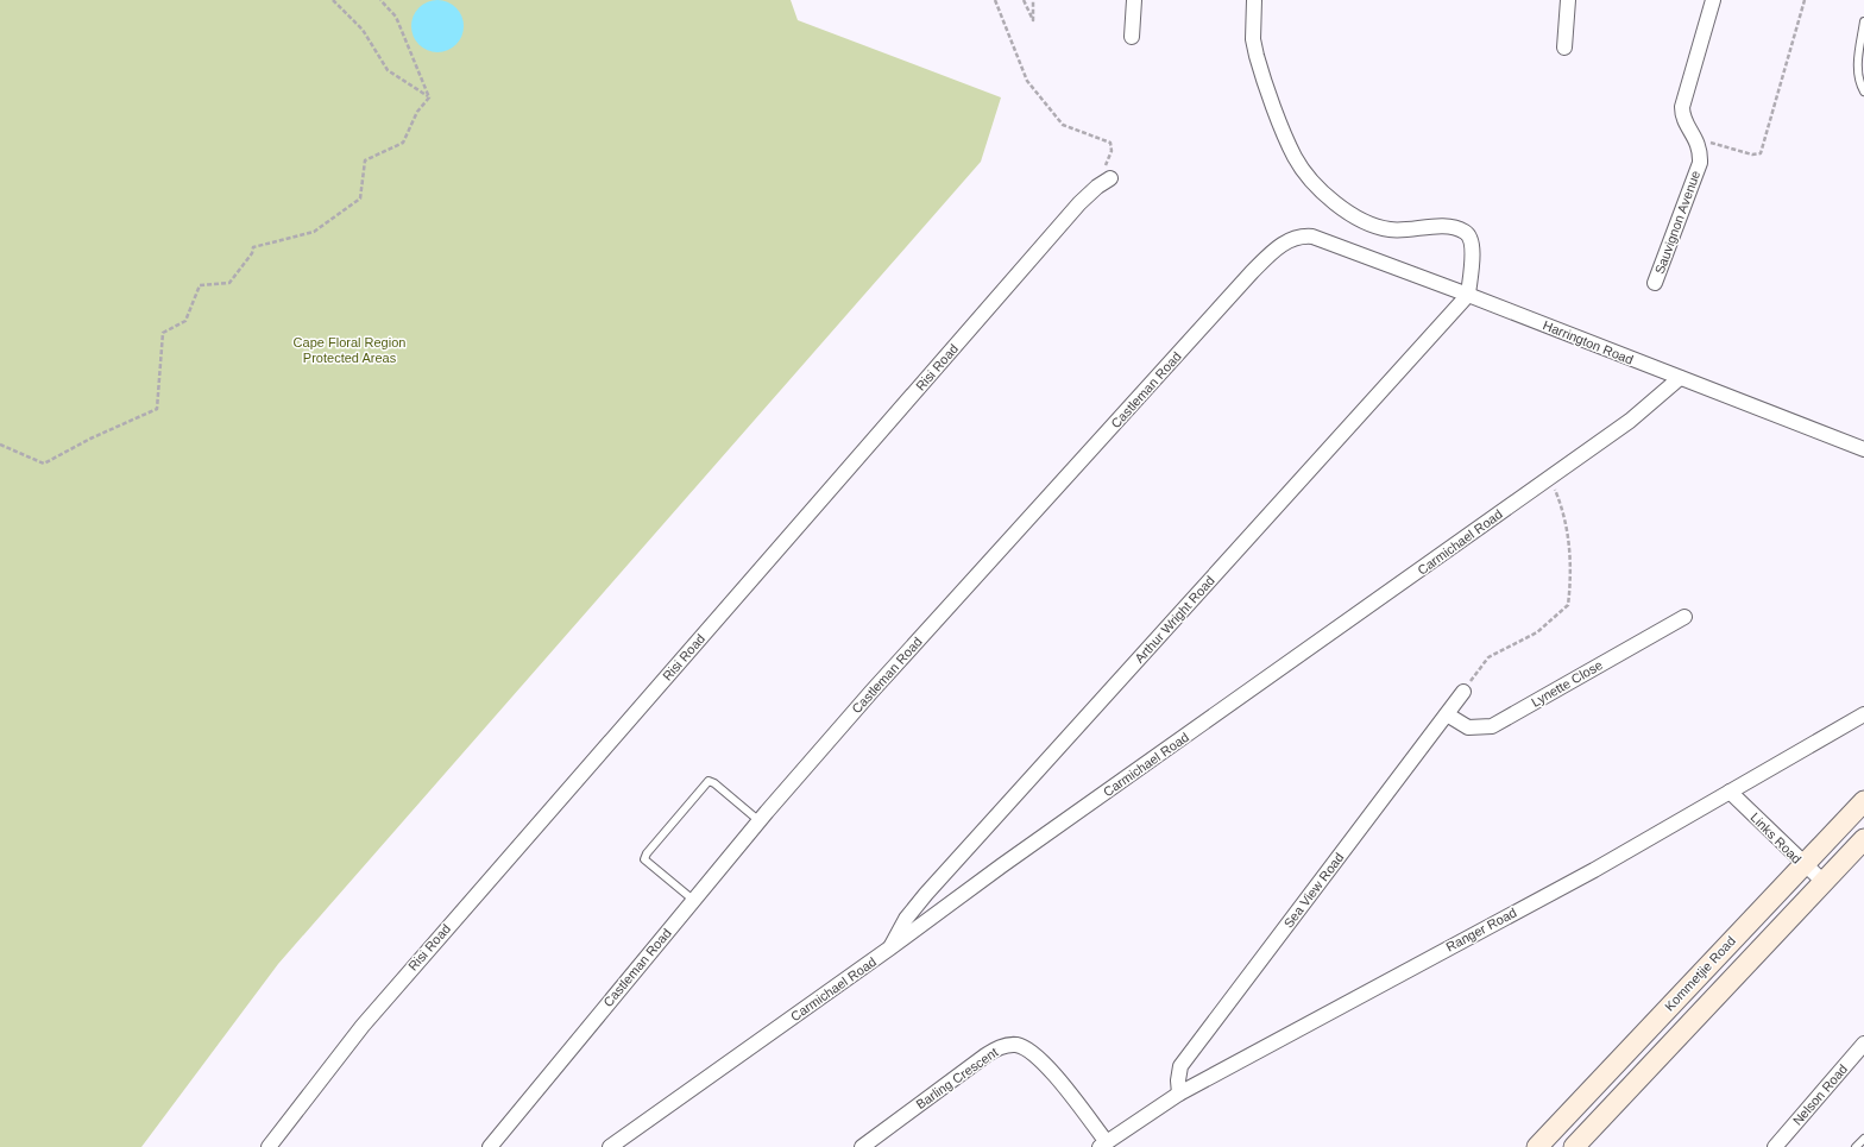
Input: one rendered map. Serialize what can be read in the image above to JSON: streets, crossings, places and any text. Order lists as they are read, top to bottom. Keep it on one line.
{"streets":{"main road":["Kommetjie Road"],"street":["Sauvignon Avenue","Harrington Road","Risi Road","Castleman Road","Carmichael Road","Arthur Wright Road","Lynette Close","Links Road","Sea View Road","Ranger Road","Barling Crescent","Nelson Road"]},"crossings":[["Harrington Road","Castleman Road"],["Harrington Road","Carmichael Road"],["Harrington Road","Arthur Wright Road"],["Carmichael Road","Arthur Wright Road"],["Lynette Close","Sea View Road"],["Links Road","Ranger Road"],["Links Road","Kommetjie Road"],["Sea View Road","Ranger Road"],["Ranger Road","Barling Crescent"]],"parks":["Cape Floral Region Protected Areas"]}
